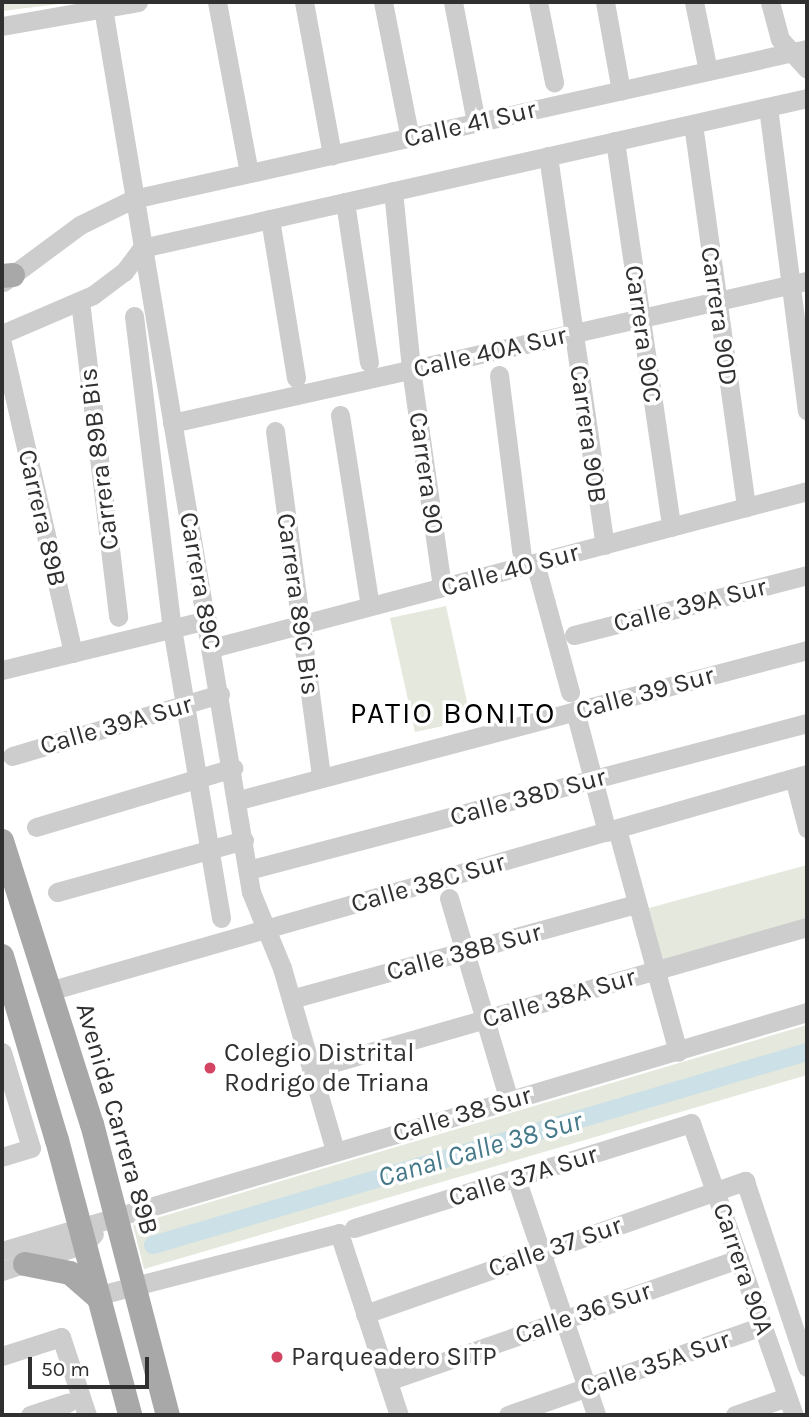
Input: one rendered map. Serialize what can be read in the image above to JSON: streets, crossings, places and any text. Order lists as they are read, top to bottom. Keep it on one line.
{"streets":{"main road":["Avenida Carrera 89B"],"street":["Calle 41 Sur","Carrera 90D","Carrera 90C","Calle 40A Sur","Carrera 90B","Carrera 89B Bis","Carrera 90","Carrera 89B","Calle 40 Sur","Carrera 89C","Carrera 89C Bis","Calle 39A Sur","Calle 39 Sur","Calle 38D Sur","Calle 38C Sur","Calle 38B Sur","Calle 38A Sur","Calle 38 Sur","Calle 37A Sur","Calle 37 Sur","Carrera 90A","Calle 36 Sur","Calle 35A Sur"]},"crossings":[["Calle 41 Sur","Carrera 90D"],["Calle 41 Sur","Carrera 90C"],["Calle 41 Sur","Carrera 90B"],["Calle 41 Sur","Carrera 90"],["Calle 41 Sur","Carrera 89C"],["Carrera 90D","Calle 40A Sur"],["Carrera 90D","Calle 40 Sur"],["Carrera 90C","Calle 40A Sur"],["Carrera 90C","Calle 40 Sur"],["Calle 40A Sur","Carrera 90B"],["Calle 40A Sur","Carrera 90"],["Calle 40A Sur","Carrera 89C"],["Carrera 90B","Calle 40 Sur"],["Carrera 90","Calle 40 Sur"],["Calle 40 Sur","Carrera 89C"],["Calle 40 Sur","Carrera 89C Bis"],["Carrera 89C","Calle 39A Sur"],["Carrera 89C","Calle 39 Sur"],["Carrera 89C","Calle 38D Sur"],["Carrera 89C","Calle 38C Sur"],["Carrera 89C","Calle 38B Sur"],["Carrera 89C","Calle 38A Sur"],["Carrera 89C","Calle 38 Sur"],["Carrera 89C Bis","Calle 39 Sur"],["Calle 38C Sur","Avenida Carrera 89B"],["Calle 38 Sur","Avenida Carrera 89B"],["Avenida Carrera 89B","Calle 37A Sur"],["Calle 37A Sur","Carrera 90A"],["Calle 37 Sur","Carrera 90A"],["Carrera 90A","Calle 36 Sur"],["Carrera 90A","Calle 35A Sur"]],"districts":["PATIO BONITO"],"water":["Canal Calle 38 Sur"],"places":["Colegio Distrital Rodrigo de Triana","Parqueadero SITP"],"scale_bar":"50 m"}
